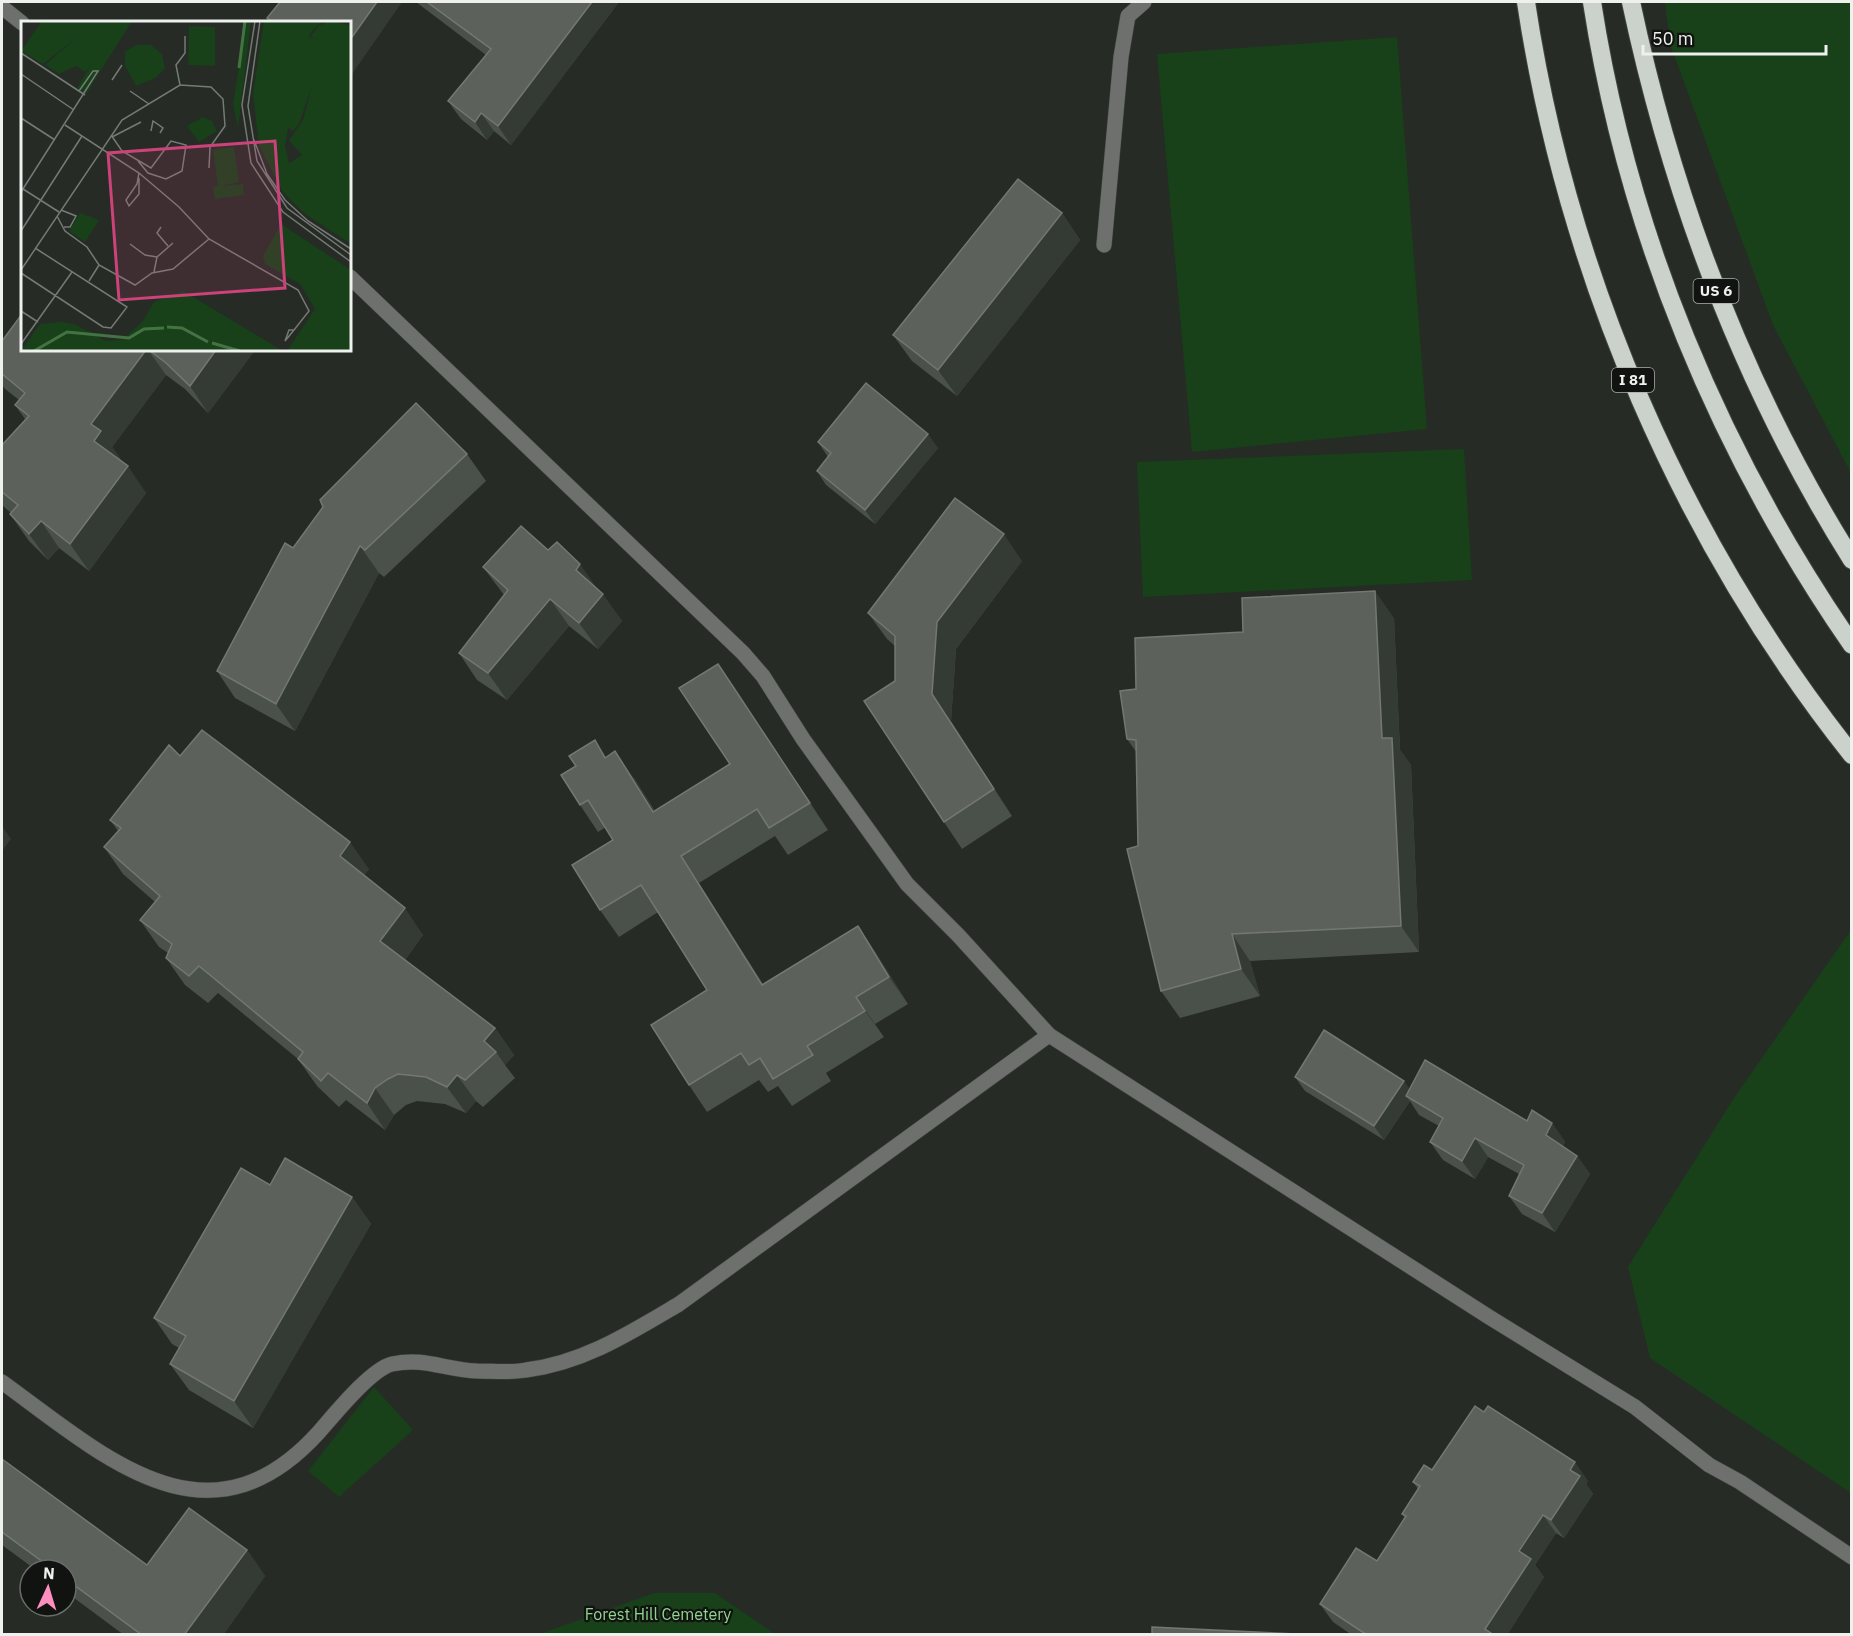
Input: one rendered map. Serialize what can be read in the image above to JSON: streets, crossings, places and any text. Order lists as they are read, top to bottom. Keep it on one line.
{"streets":{"highway":["US 6","I 81"]},"parks":["Forest Hill Cemetery"],"scale_bar":"50 m","north":"top"}
